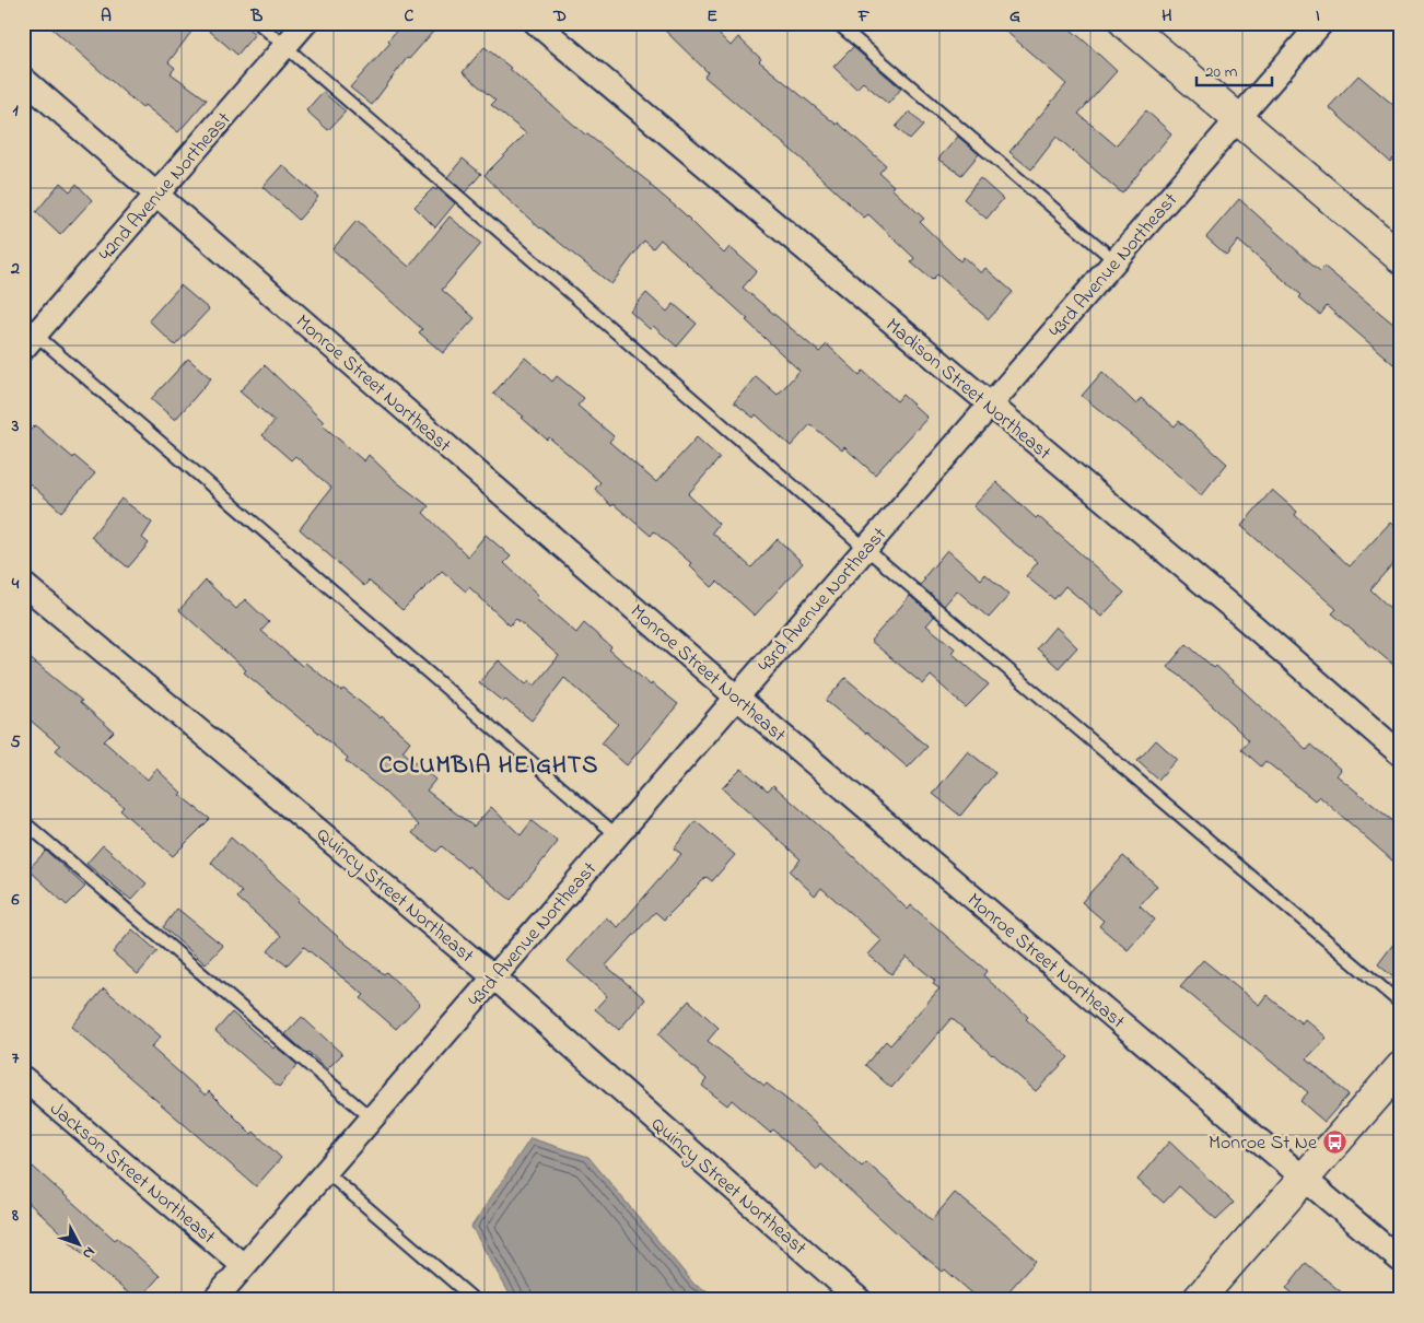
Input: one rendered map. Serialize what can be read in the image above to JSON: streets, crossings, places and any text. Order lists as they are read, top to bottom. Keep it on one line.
{"streets":{"street":["42nd Avenue Northeast","43rd Avenue Northeast","Monroe Street Northeast","Madison Street Northeast","Quincy Street Northeast","Jackson Street Northeast"]},"crossings":[["42nd Avenue Northeast","Monroe Street Northeast"],["43rd Avenue Northeast","Monroe Street Northeast"],["43rd Avenue Northeast","Madison Street Northeast"],["43rd Avenue Northeast","Quincy Street Northeast"],["43rd Avenue Northeast","Jackson Street Northeast"]],"districts":["COLUMBIA HEIGHTS"],"places":{"bus stop":["Monroe St Ne"]},"scale_bar":"20 m","north":"bottom right","grid":{"columns":["A","B","C","D","E","F","G","H","I"],"rows":["1","2","3","4","5","6","7","8"]}}
